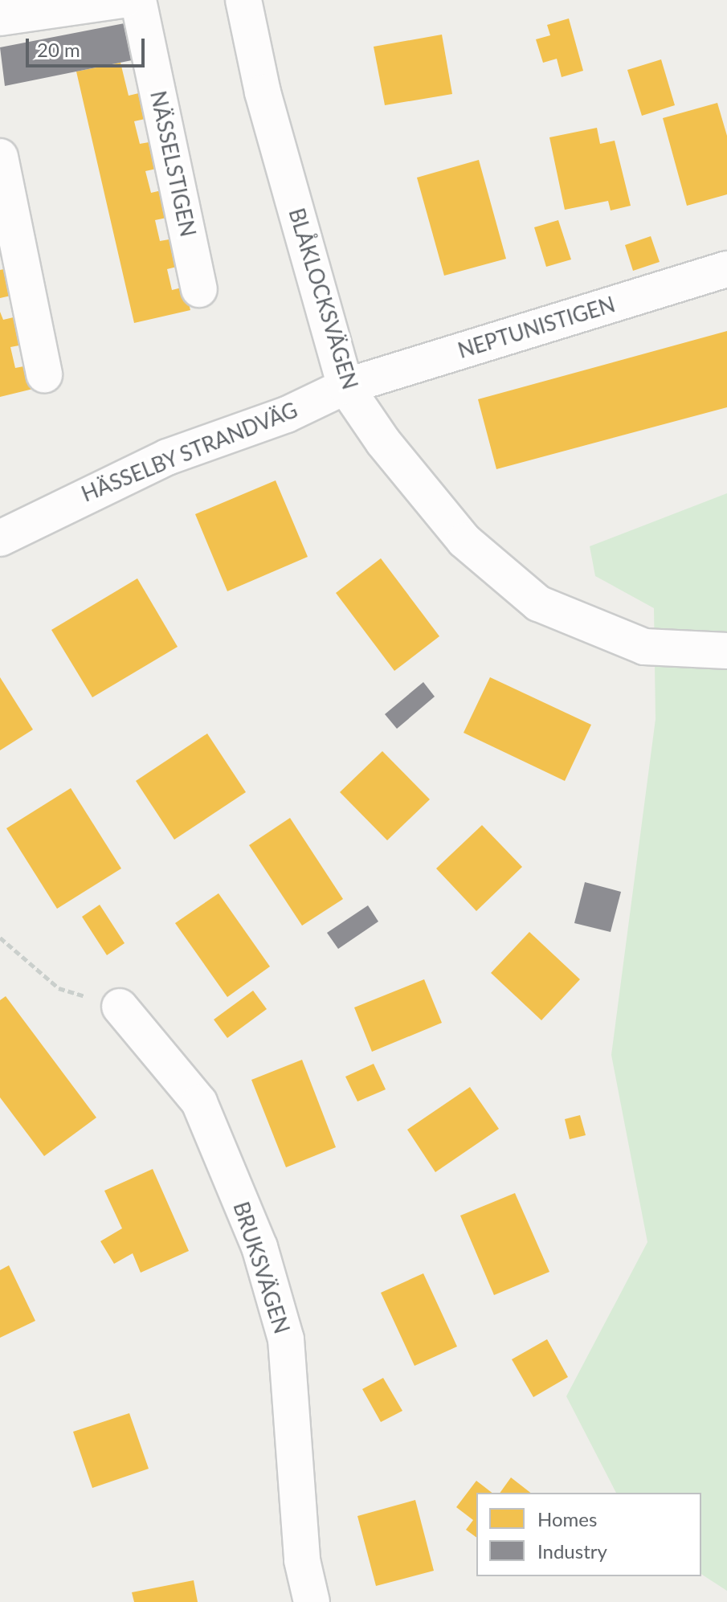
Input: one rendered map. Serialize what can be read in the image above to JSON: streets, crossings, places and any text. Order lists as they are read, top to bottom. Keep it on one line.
{"streets":{"street":["NÄSSELSTIGEN","BLÅKLOCKSVÄGEN","NEPTUNISTIGEN","HÄSSELBY STRANDVÄG","BRUKSVÄGEN"]},"crossings":[["BLÅKLOCKSVÄGEN","NEPTUNISTIGEN"],["BLÅKLOCKSVÄGEN","HÄSSELBY STRANDVÄG"],["NEPTUNISTIGEN","HÄSSELBY STRANDVÄG"]],"legend":["Homes","Industry"],"scale_bar":"20 m"}
